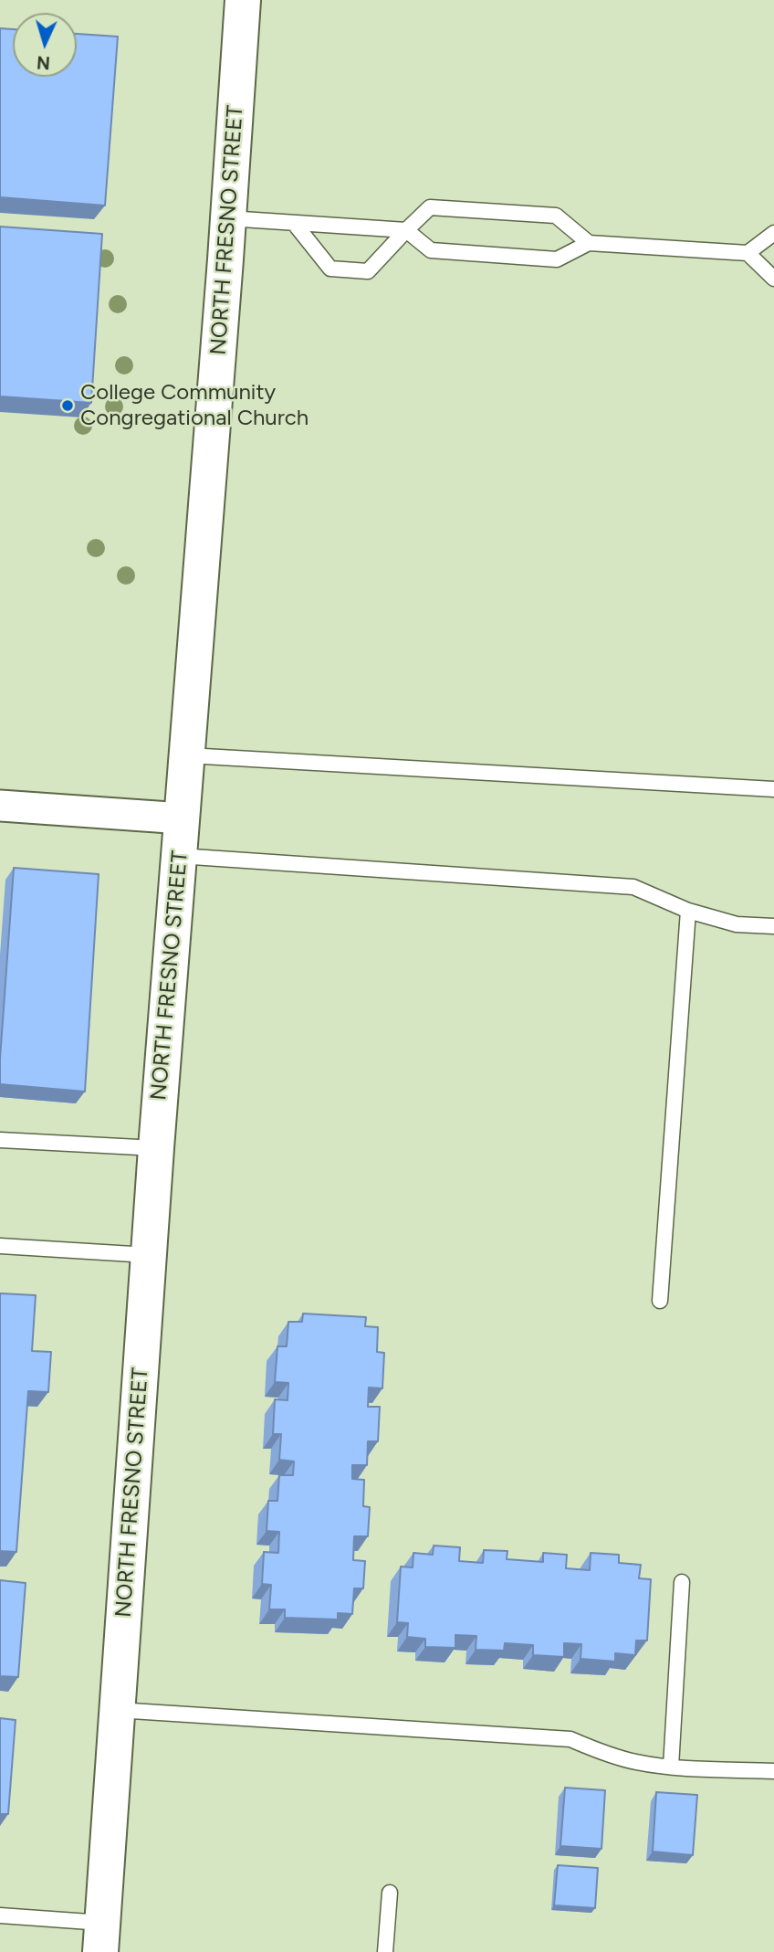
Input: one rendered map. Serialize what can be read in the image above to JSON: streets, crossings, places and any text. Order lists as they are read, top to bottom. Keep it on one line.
{"streets":{"main road":["NORTH FRESNO STREET"]},"places":["College Community Congregational Church"],"north":"bottom"}
